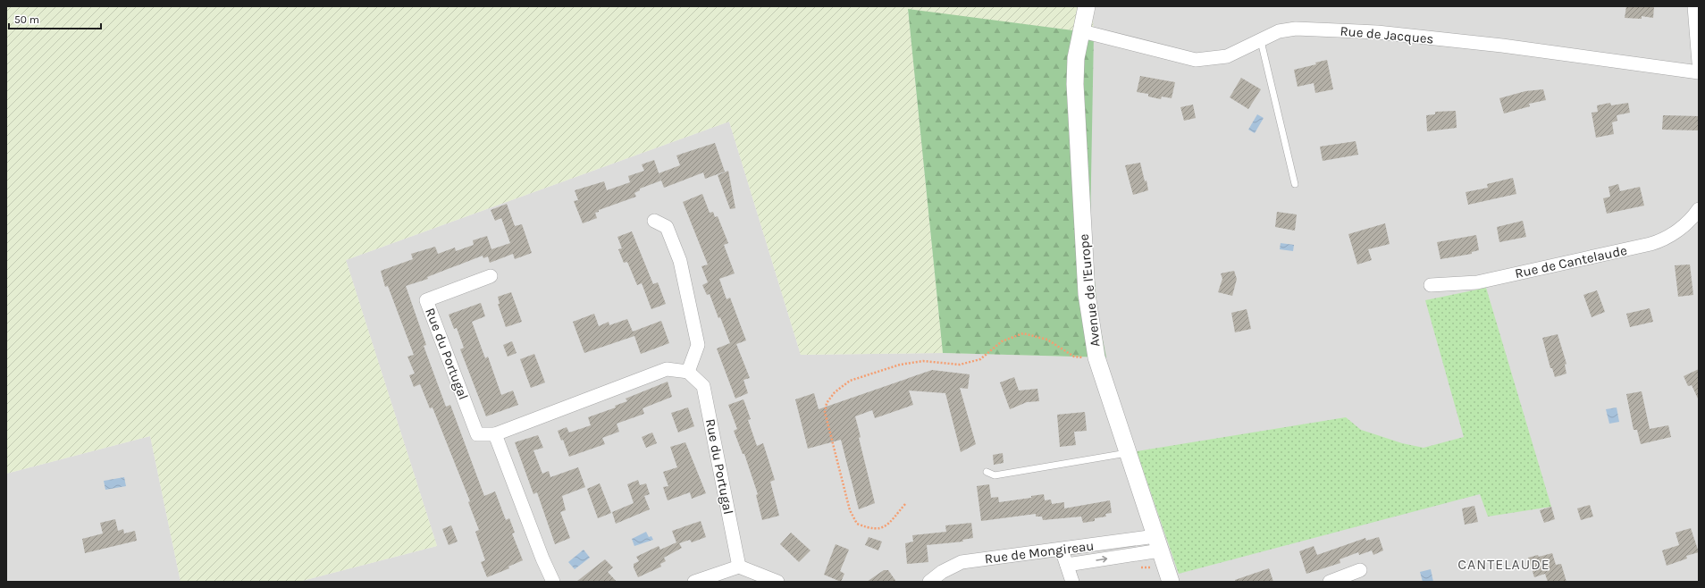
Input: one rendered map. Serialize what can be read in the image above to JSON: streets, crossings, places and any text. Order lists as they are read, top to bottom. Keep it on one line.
{"streets":{"street":["Rue de Jacques","Rue de Cantelaude","Avenue de l'Europe","Rue du Portugal","Rue de Mongireau"]},"crossings":[["Rue de Jacques","Avenue de l'Europe"],["Avenue de l'Europe","Rue de Mongireau"]],"districts":["CANTELAUDE"],"scale_bar":"50 m"}
